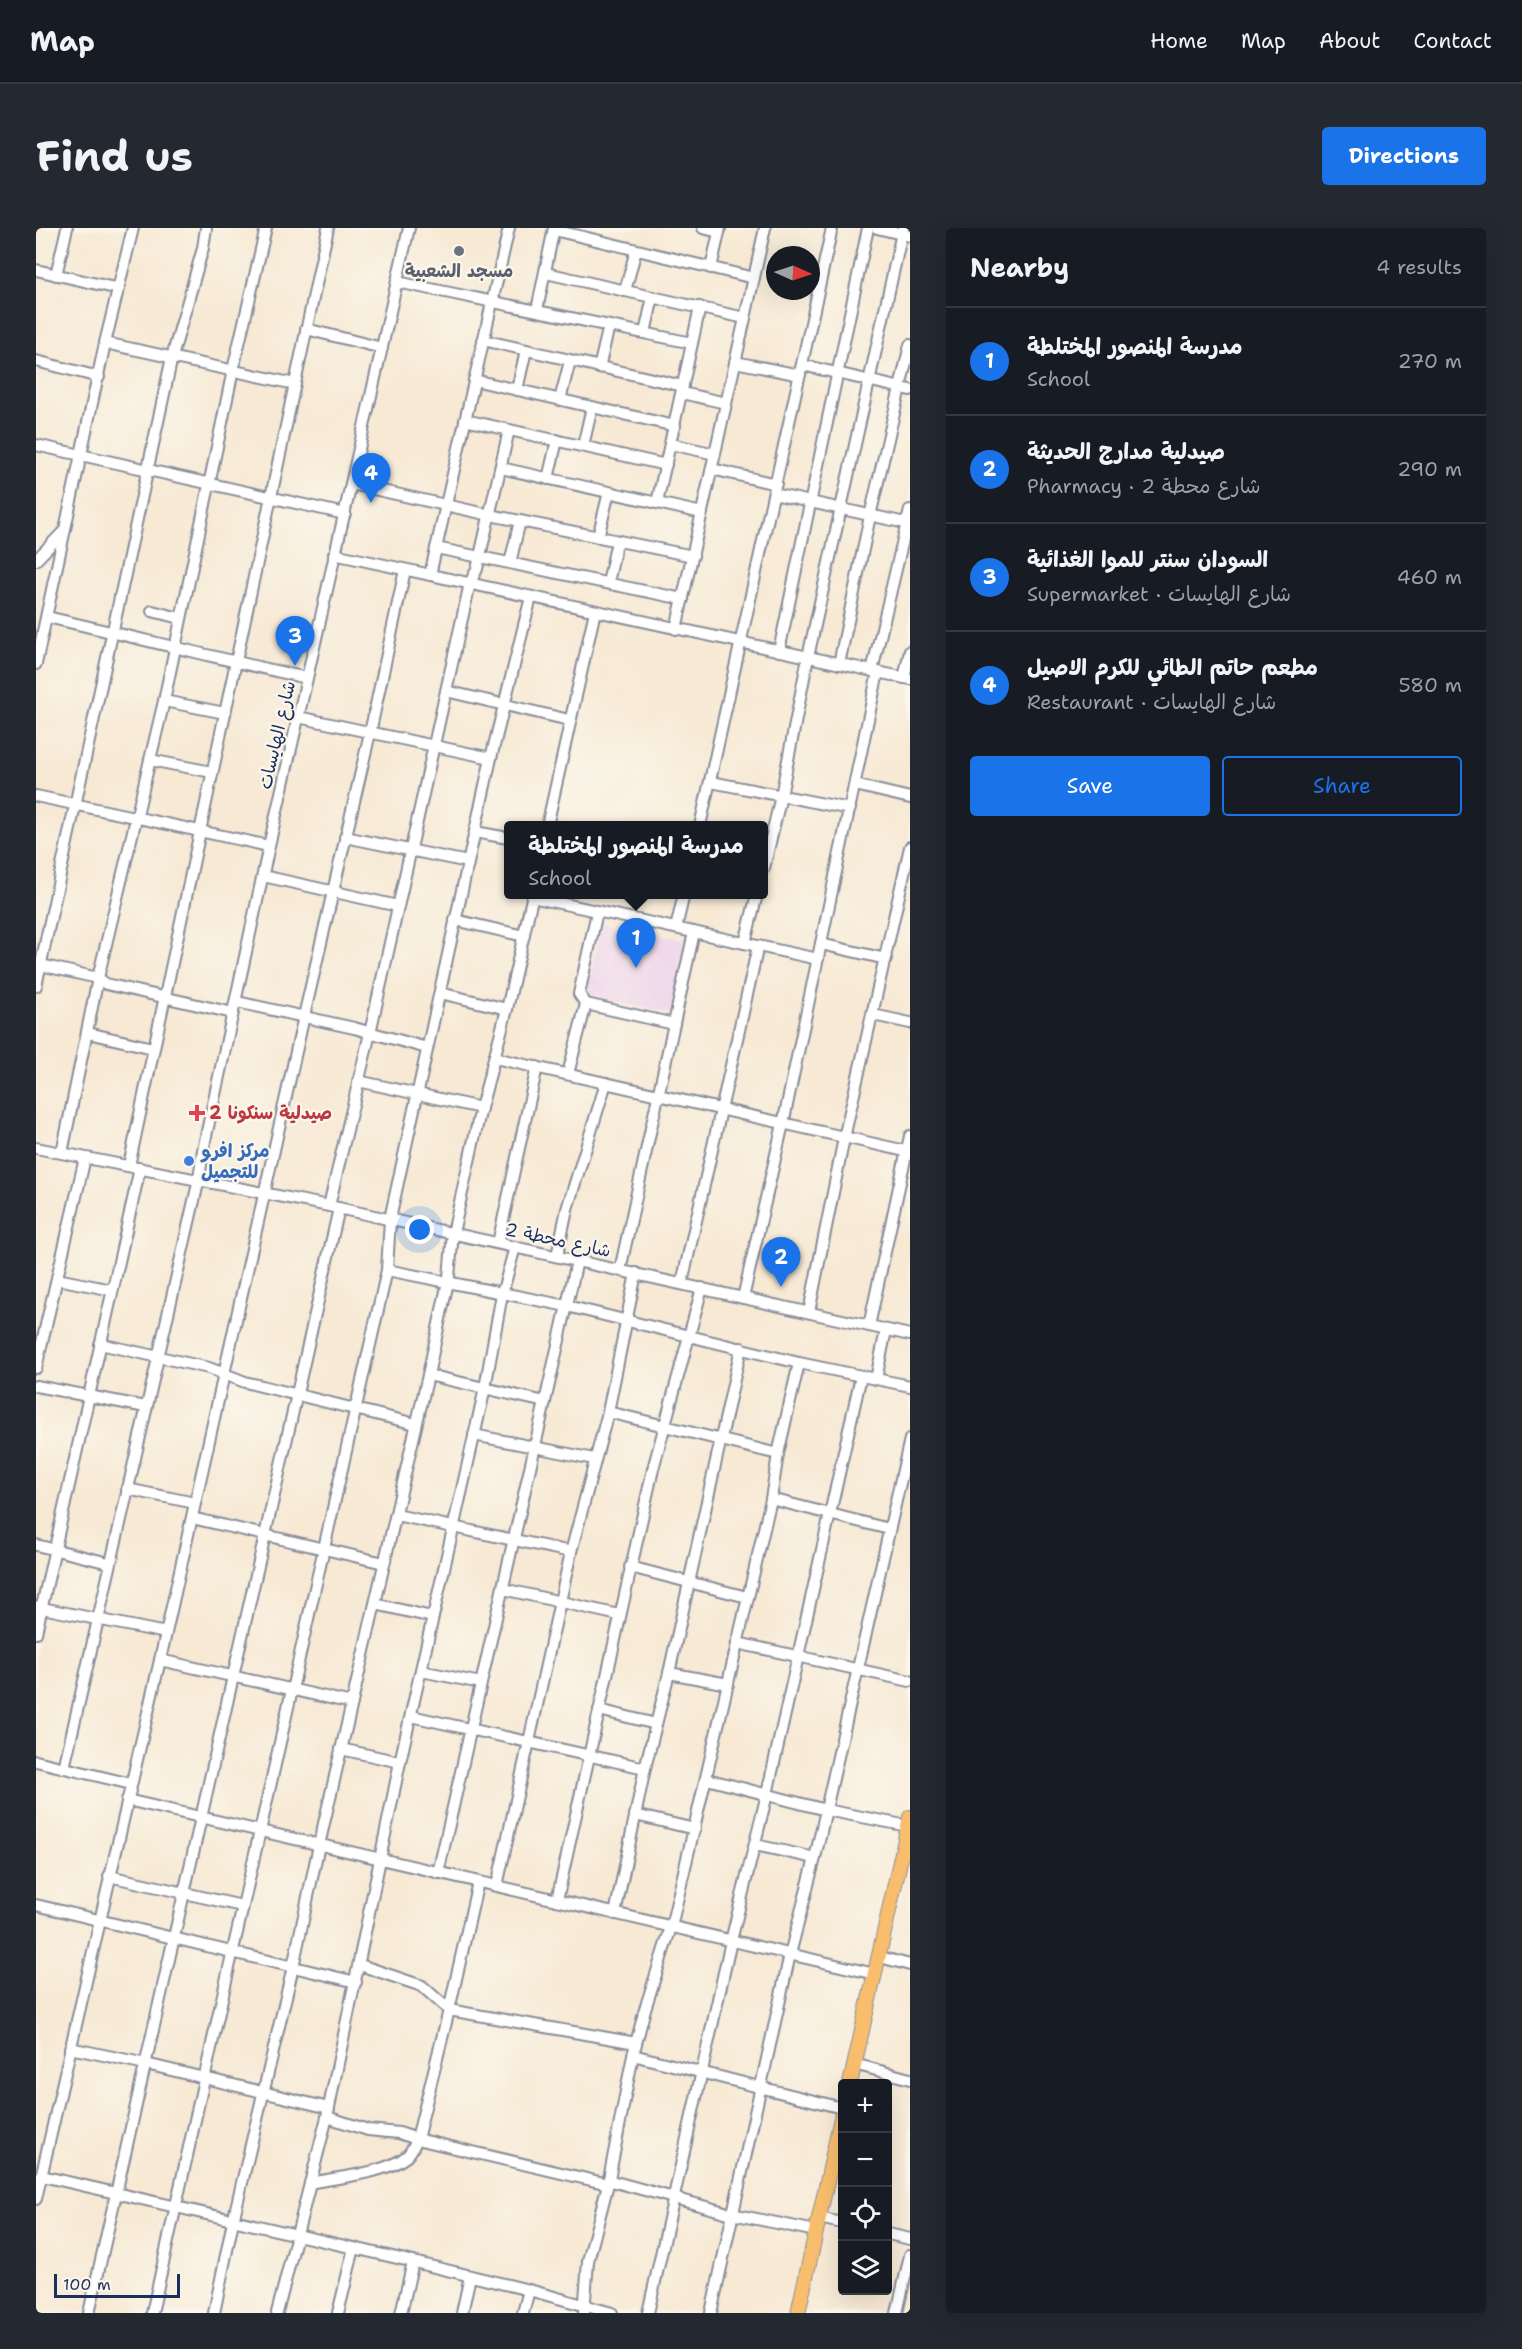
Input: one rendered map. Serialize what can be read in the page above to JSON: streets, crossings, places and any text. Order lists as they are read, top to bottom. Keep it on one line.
{"streets":{"street":["شارع الهايسات","شارع محطة 2"]},"crossings":[["شارع الهايسات","شارع محطة 2"]],"places":{"other":["مسجد الشعبية","مركز افرو للتجميل"],"health":["صيدلية سنكونا 2"]},"scale_bar":"100 m","north":"right","page":{"header":"Map","nav":["Home","Map","About","Contact"],"buttons":["Directions",["Save","Share"]],"title":"Find us","heading":["Nearby","4 results"],"list":[{"mark":"1","name":"مدرسة المنصور المختلطة","note":"School","value":"270 m"},{"mark":"2","name":"صيدلية مدارج الحديثة","note":"Pharmacy · شارع محطة 2","value":"290 m"},{"mark":"3","name":"السودان سنتر للموا الغذائية","note":"Supermarket · شارع الهايسات","value":"460 m"},{"mark":"4","name":"مطعم حاتم الطائي للكرم الاصيل","note":"Restaurant · شارع الهايسات","value":"580 m"}],"pins":["4","3","1","2"],"popup":["مدرسة المنصور المختلطة","School"],"map_buttons":["+","−"],"scale":"100 m"}}
